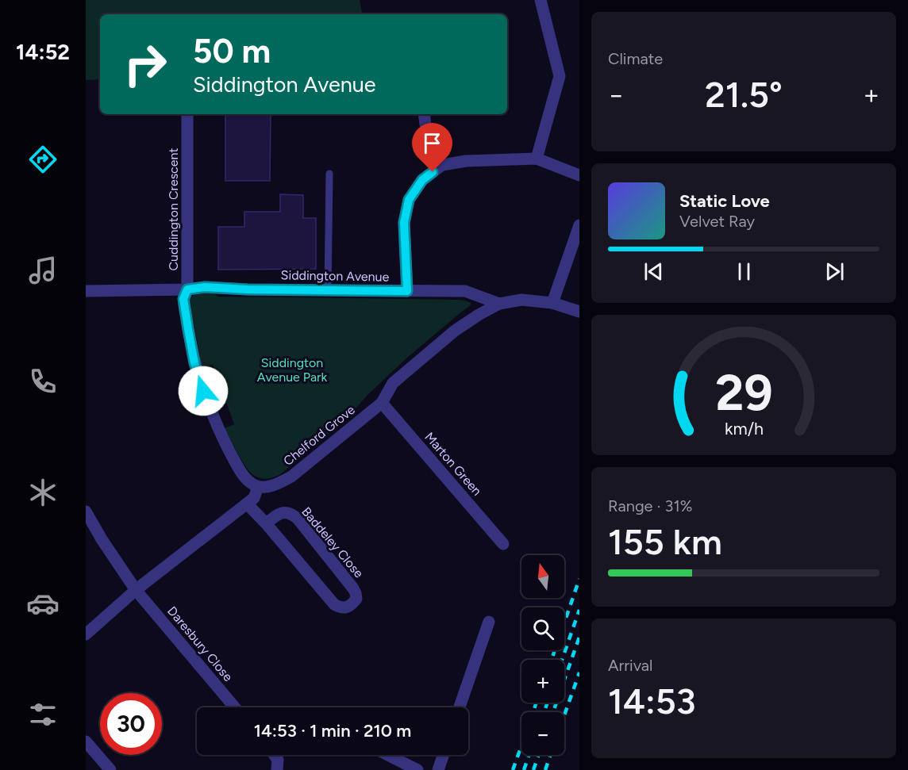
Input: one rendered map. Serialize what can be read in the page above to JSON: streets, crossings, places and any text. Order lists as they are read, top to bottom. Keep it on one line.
{"streets":{"street":["Cuddington Crescent","Siddington Avenue","Chelford Grove","Marton Green","Baddeley Close","Daresbury Close"]},"crossings":[["Cuddington Crescent","Siddington Avenue"],["Cuddington Crescent","Chelford Grove"],["Siddington Avenue","Chelford Grove"],["Chelford Grove","Marton Green"]],"parks":["Siddington Avenue Park"],"north":"top","page":{"tabs":"14:52","tile":["Climate",["Range · 31%","155 km"],["Arrival","14:53"]],"turn":["50 m","Siddington Avenue"],"heat":["−","21.5°","+"],"song":["Static Love","Velvet Ray"],"map_buttons":["+","−"],"limit":"30","trip":"14:53 · 1 min · 210 m","gauge":["29","km/h"]}}
